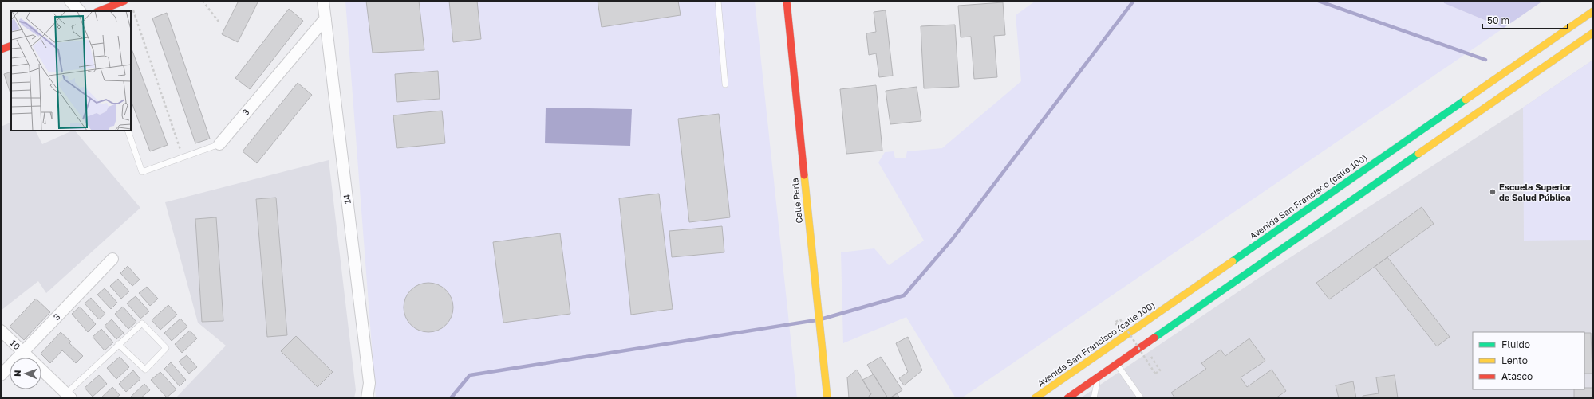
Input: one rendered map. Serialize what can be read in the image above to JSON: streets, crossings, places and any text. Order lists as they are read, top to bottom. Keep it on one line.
{"streets":{"main road":["Avenida San Francisco (calle 100)","Calle Perla"],"street":["3","14","10"]},"crossings":[["3","14"],["3","10"]],"places":["Escuela Superior de Salud Pública"],"legend":["Fluido","Lento","Atasco"],"scale_bar":"50 m","north":"left"}
